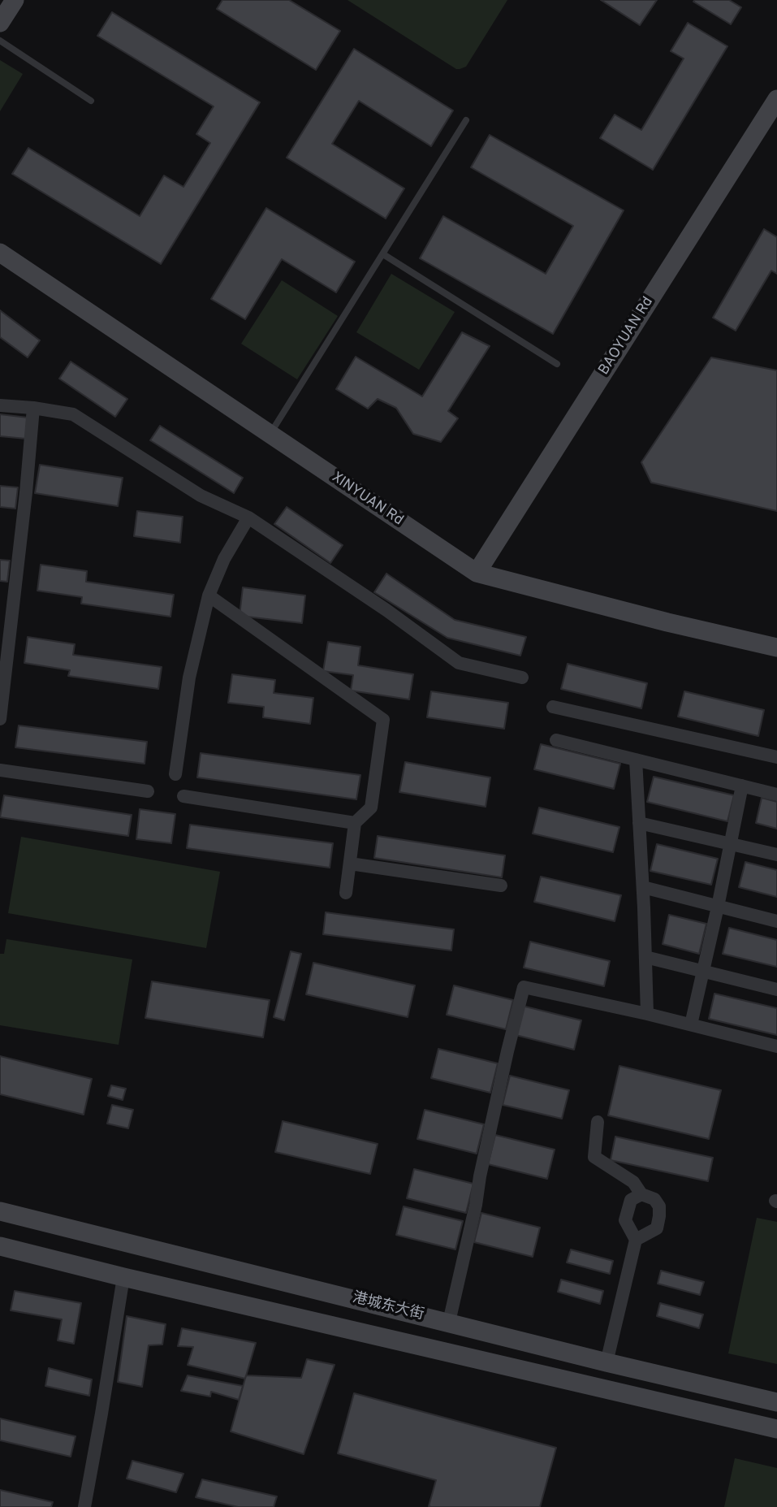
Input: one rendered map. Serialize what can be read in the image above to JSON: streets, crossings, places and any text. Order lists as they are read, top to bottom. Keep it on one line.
{"streets":{"main road":["BAOYUAN Rd","XINYUAN Rd","港城东大街"]},"crossings":[["BAOYUAN Rd","XINYUAN Rd"]]}
